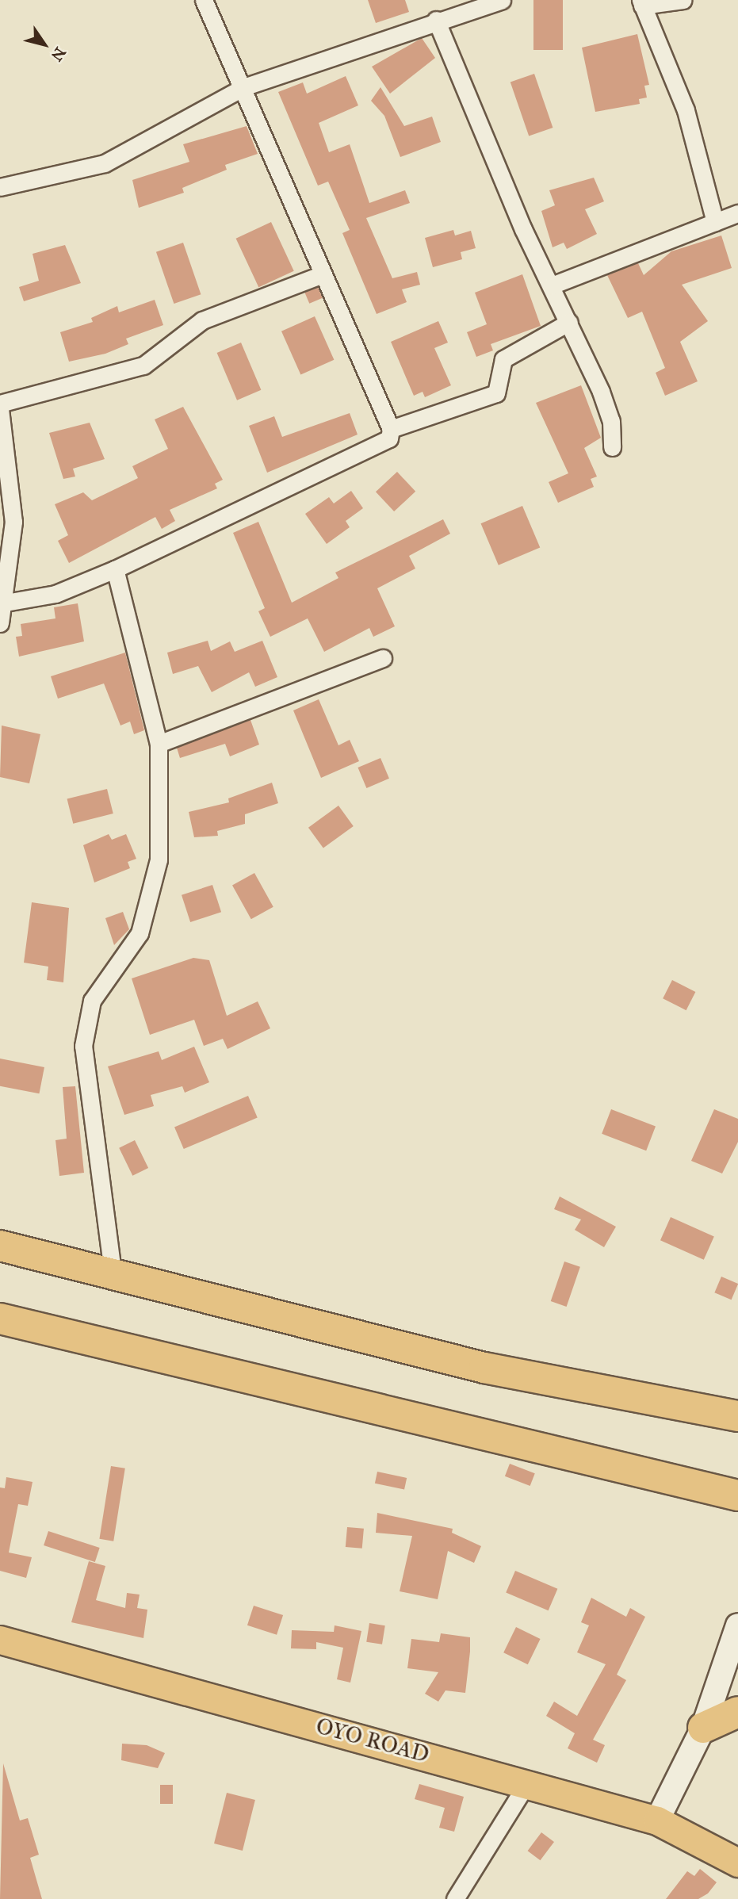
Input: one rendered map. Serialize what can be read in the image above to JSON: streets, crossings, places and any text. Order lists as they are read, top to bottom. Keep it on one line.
{"streets":{"highway":["OYO ROAD"]},"north":"bottom right"}
